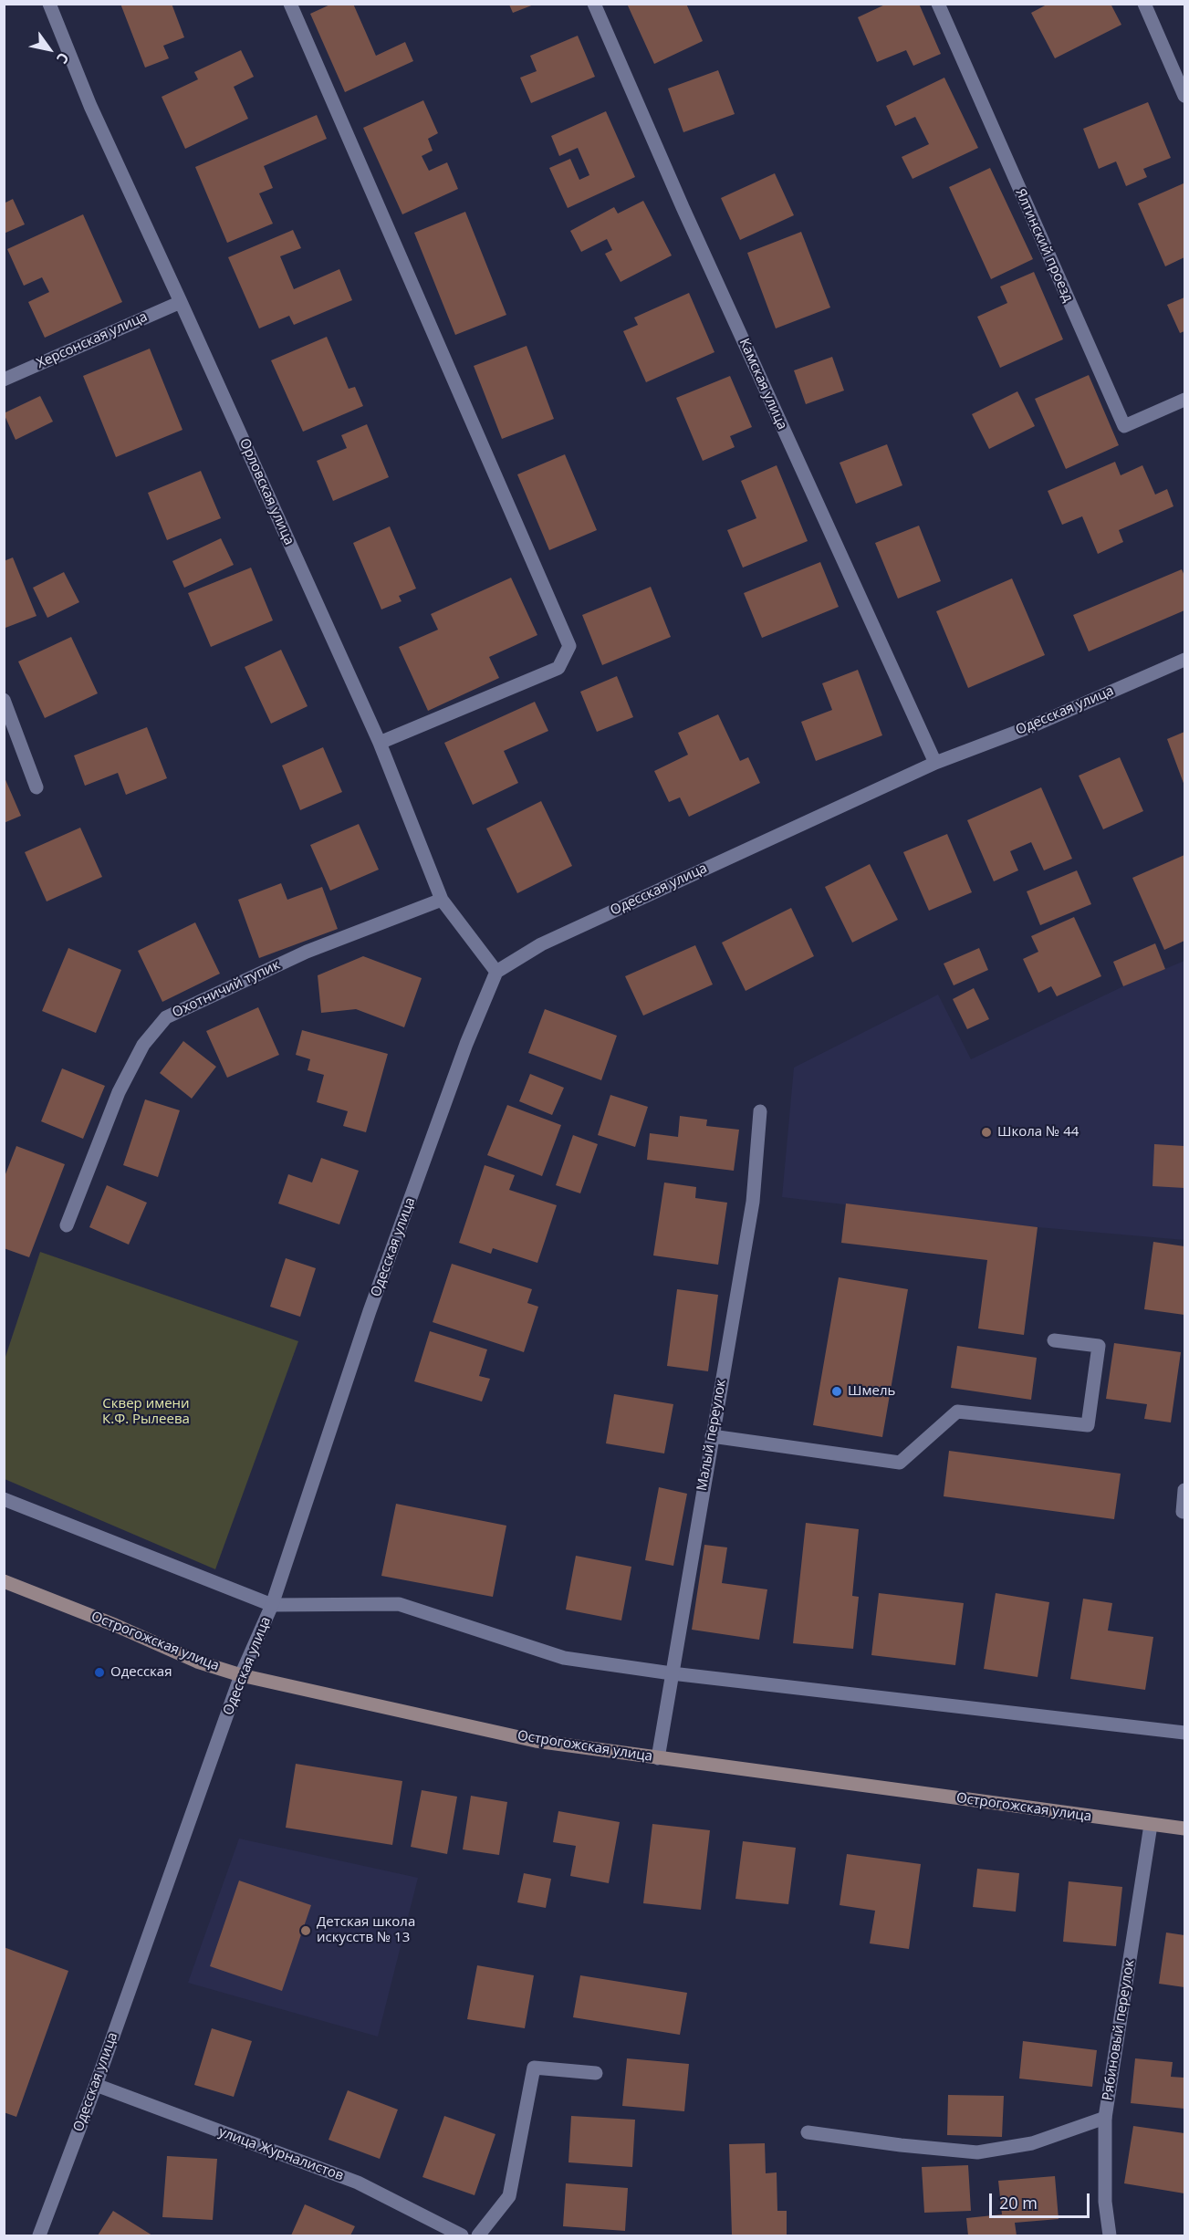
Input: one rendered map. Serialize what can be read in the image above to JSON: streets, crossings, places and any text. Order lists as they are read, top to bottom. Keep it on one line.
{"streets":{"street":["Ялтинский проезд","Херсонская улица","Камская улица","Орловская улица","Одесская улица","Охотничий тупик","Малый переулок","Острогожская улица","Рябиновый переулок","улица Журналистов"]},"crossings":[["Херсонская улица","Орловская улица"],["Камская улица","Одесская улица"],["Орловская улица","Одесская улица"],["Орловская улица","Охотничий тупик"],["Одесская улица","Острогожская улица"],["Одесская улица","улица Журналистов"],["Малый переулок","Острогожская улица"],["Острогожская улица","Рябиновый переулок"]],"parks":["Сквер имени К.Ф. Рылеева"],"places":["Школа № 44","Шмель","Одесская","Детская школа искусств № 13"],"scale_bar":"20 m","north":"bottom right"}
